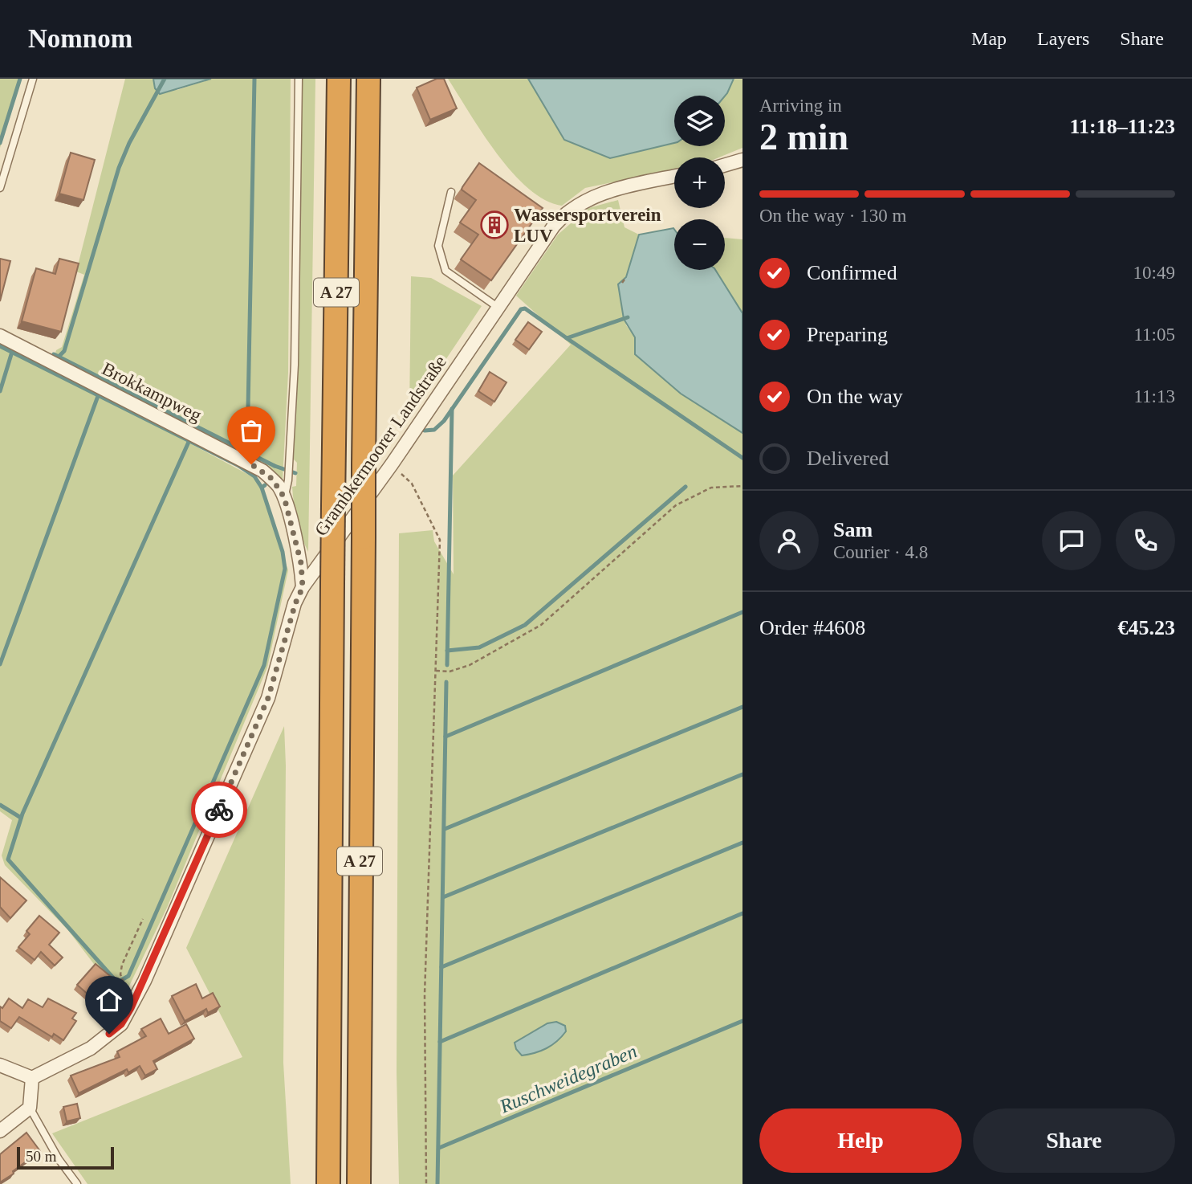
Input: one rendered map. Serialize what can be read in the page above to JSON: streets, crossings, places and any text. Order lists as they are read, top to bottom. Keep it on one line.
{"streets":{"highway":["A 27"],"street":["Brokkampweg","Grambkermoorer Landstraße"]},"crossings":[["Brokkampweg","Grambkermoorer Landstraße"]],"water":["Ruschweidegraben"],"places":{"building":["Wassersportverein LUV"]},"scale_bar":"50 m","page":{"header":"Nomnom","nav":["Map","Layers","Share"],"heading":["2 min","Arriving in","11:18–11:23"],"panel":["Sam","Courier · 4.8","Order #4608","€45.23"],"map_buttons":["+","−"],"bar":"On the way · 130 m","list":[["Confirmed","10:49"],["Preparing","11:05"],["On the way","11:13"],"Delivered"],"buttons":["Help","Share"],"scale":"50 m"}}
